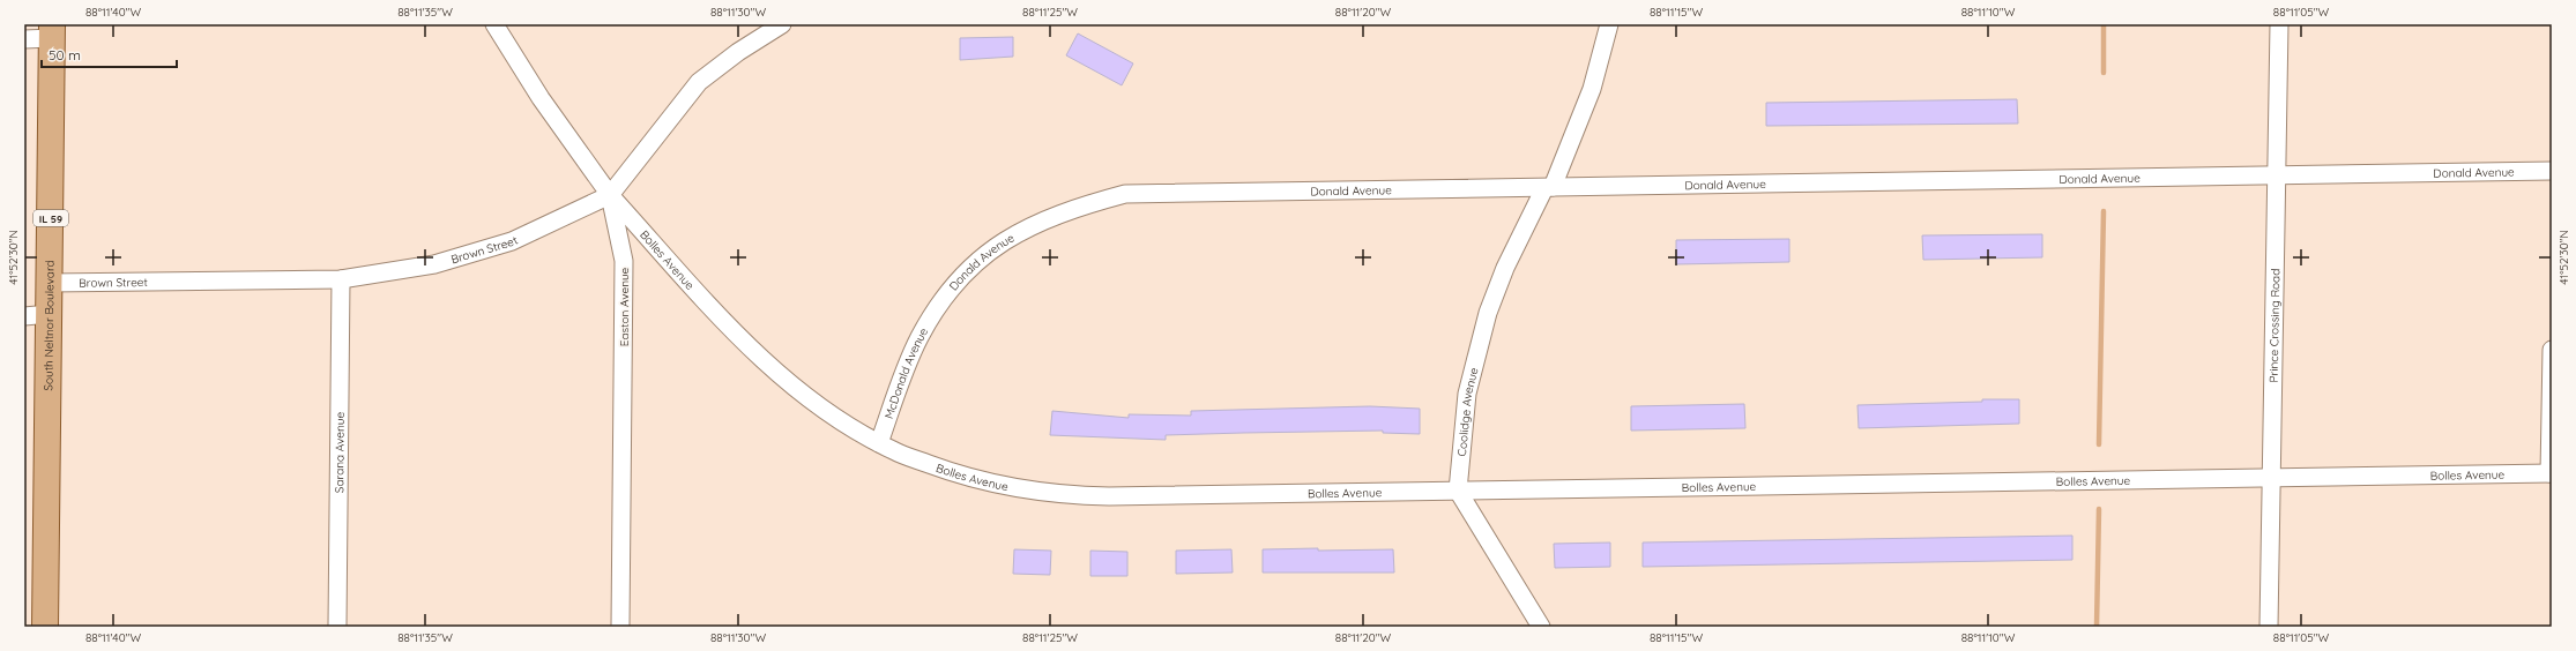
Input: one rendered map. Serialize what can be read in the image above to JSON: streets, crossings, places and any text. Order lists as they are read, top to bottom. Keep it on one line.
{"streets":{"main road":["IL 59","South Neltnor Boulevard"],"street":["Donald Avenue","Brown Street","Bolles Avenue","Easton Avenue","Prince Crossing Road","McDonald Avenue","Coolidge Avenue","Sarana Avenue"]},"crossings":[["Donald Avenue","Prince Crossing Road"],["Donald Avenue","McDonald Avenue"],["Donald Avenue","Coolidge Avenue"],["Brown Street","Bolles Avenue"],["Brown Street","Easton Avenue"],["Brown Street","South Neltnor Boulevard"],["Brown Street","Sarana Avenue"],["Bolles Avenue","Easton Avenue"],["Bolles Avenue","Prince Crossing Road"],["Bolles Avenue","McDonald Avenue"],["Bolles Avenue","Coolidge Avenue"]],"scale_bar":"50 m","coordinates":["88°11'40\"W","88°11'35\"W","88°11'30\"W","88°11'25\"W","88°11'20\"W","88°11'15\"W","88°11'10\"W","88°11'05\"W","41°52'30\"N"]}
